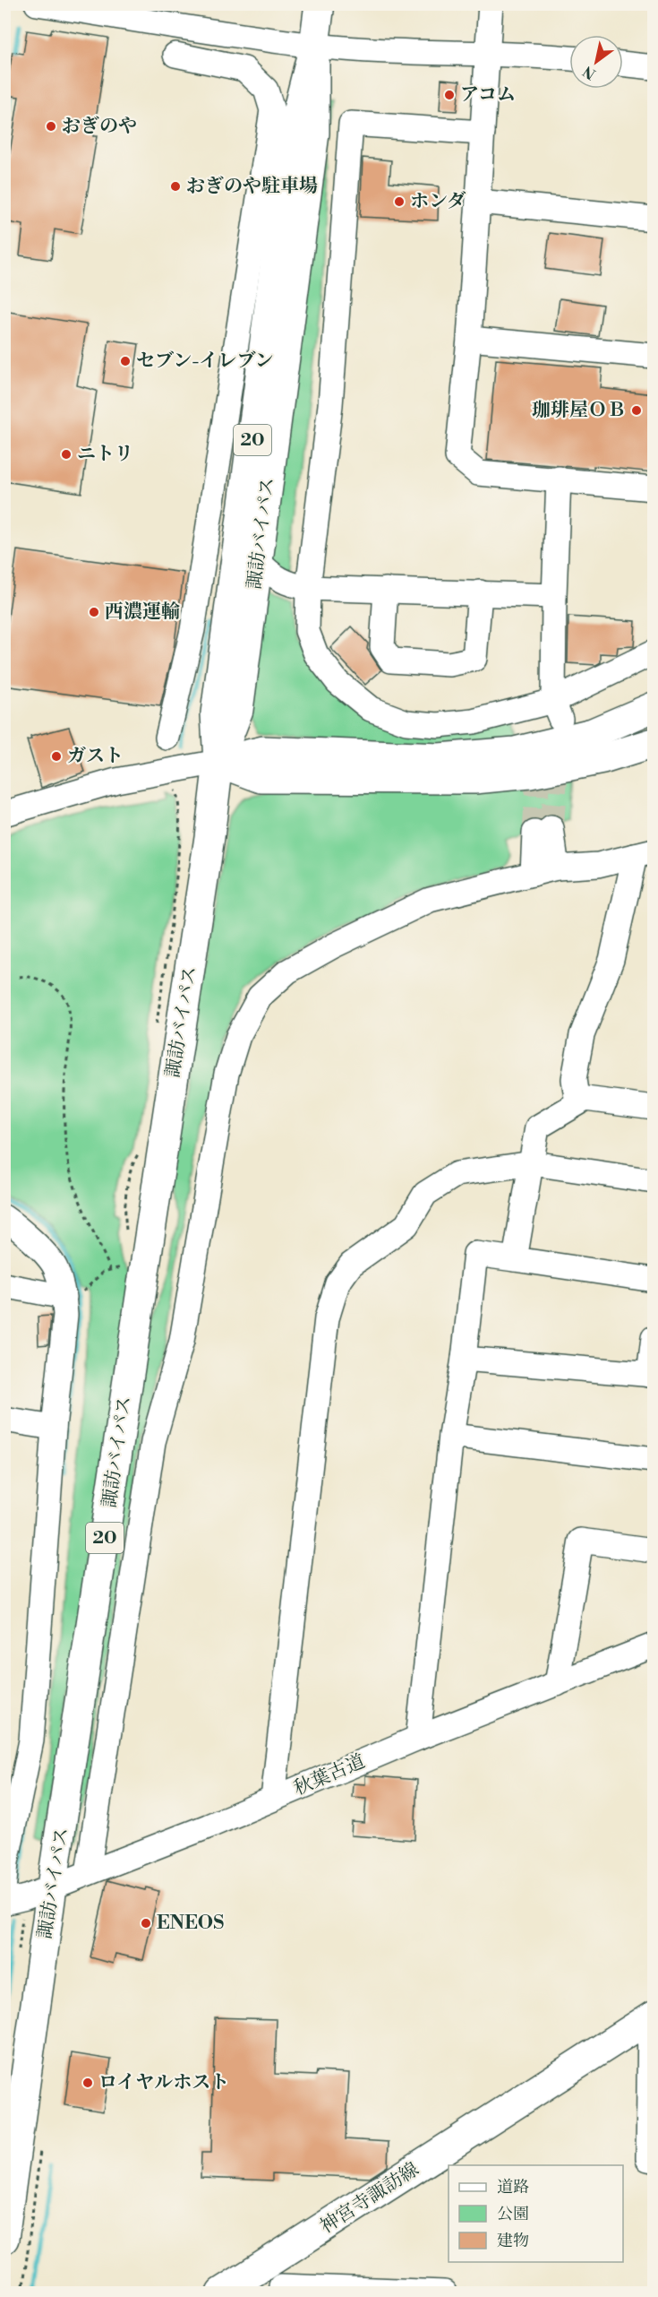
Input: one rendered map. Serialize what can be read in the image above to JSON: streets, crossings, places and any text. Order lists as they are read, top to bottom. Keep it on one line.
{"streets":{"main road":["20","諏訪バイパス","神宮寺諏訪線"],"street":["秋葉古道"]},"crossings":[["諏訪バイパス","秋葉古道"]],"places":["アコム","おぎのや","おぎのや駐車場","ホンダ","セブン-イレブン","珈琲屋ＯＢ","ニトリ","西濃運輸","ガスト","ENEOS","ロイヤルホスト"],"legend":["道路","公園","建物"],"north":"bottom left"}
